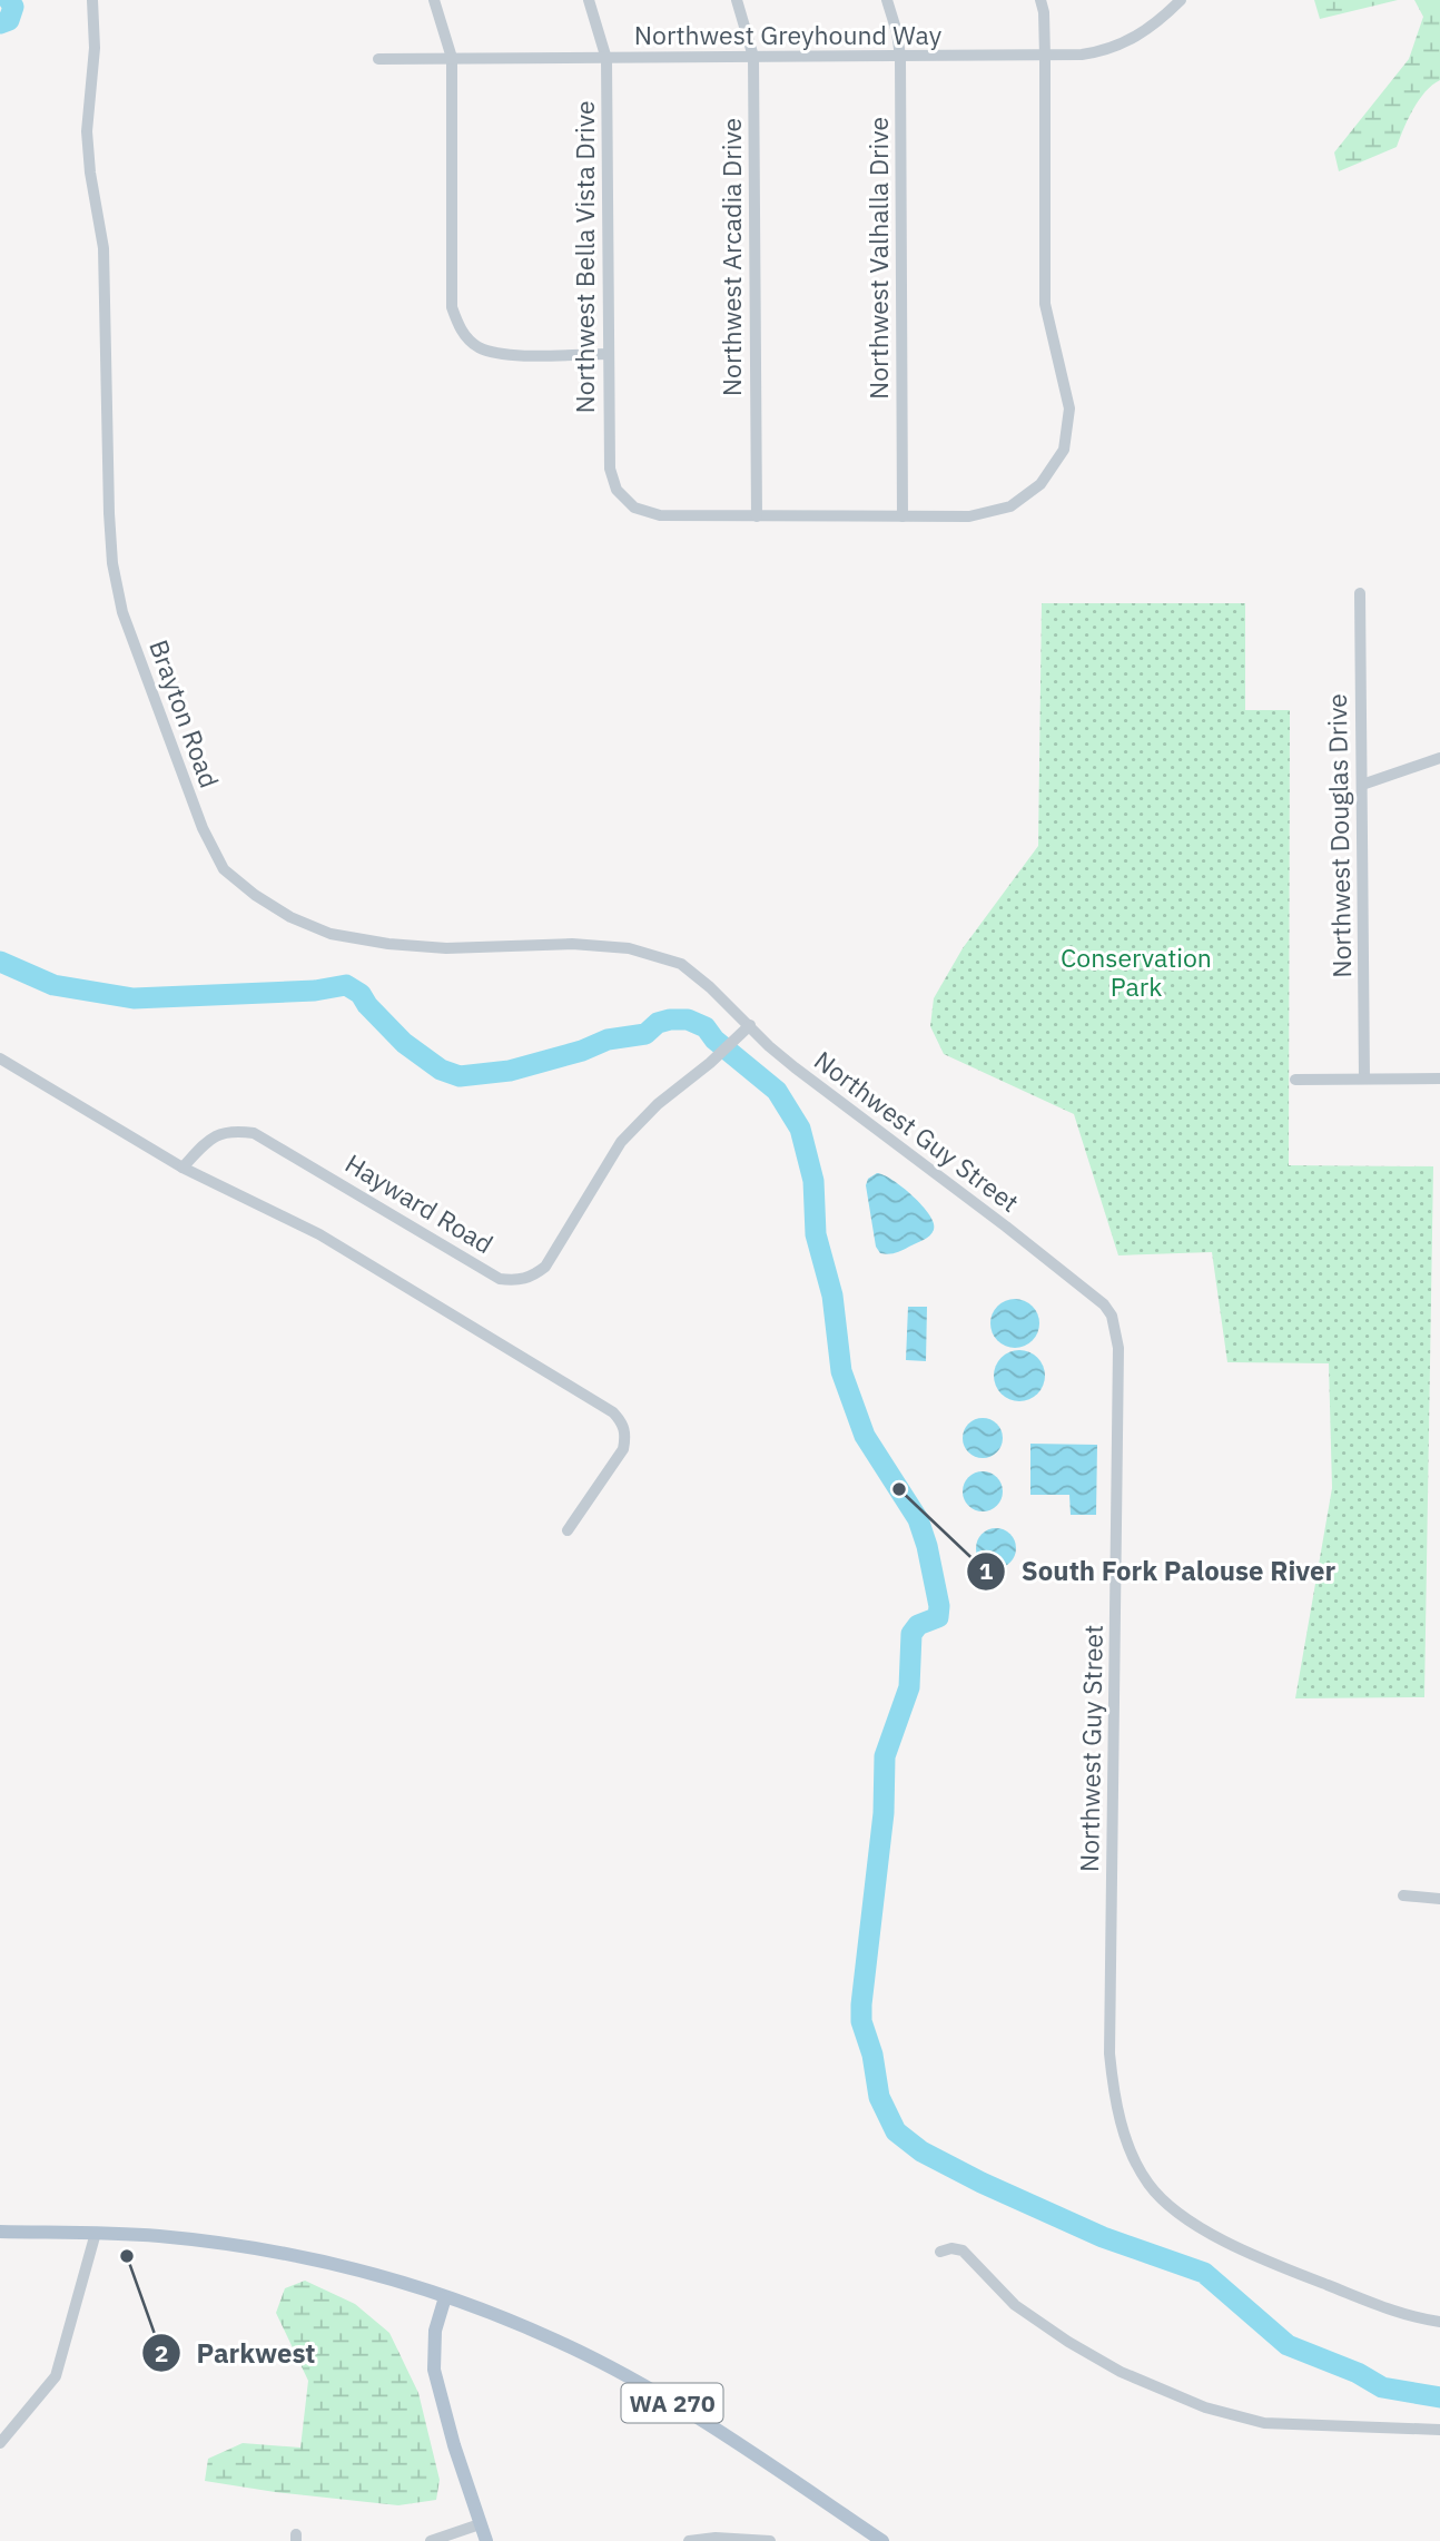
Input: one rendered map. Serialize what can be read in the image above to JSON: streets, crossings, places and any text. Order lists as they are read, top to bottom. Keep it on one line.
{"streets":{"main road":["WA 270"],"street":["Northwest Greyhound Way","Northwest Bella Vista Drive","Northwest Arcadia Drive","Northwest Valhalla Drive","Brayton Road","Northwest Douglas Drive","Northwest Guy Street","Hayward Road"]},"crossings":[["Northwest Greyhound Way","Northwest Bella Vista Drive"],["Northwest Greyhound Way","Northwest Arcadia Drive"],["Northwest Greyhound Way","Northwest Valhalla Drive"],["Northwest Bella Vista Drive","Northwest Arcadia Drive"],["Brayton Road","Northwest Guy Street"],["Brayton Road","Hayward Road"],["Northwest Guy Street","Hayward Road"]],"parks":["Conservation Park"],"places":["South Fork Palouse River","Parkwest"]}
